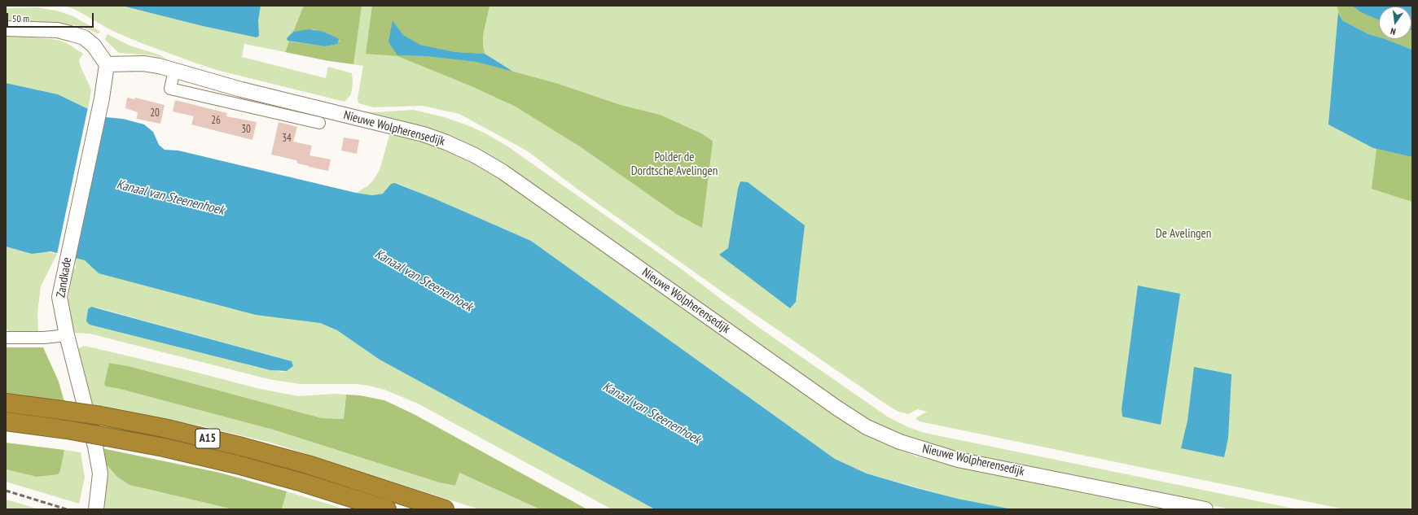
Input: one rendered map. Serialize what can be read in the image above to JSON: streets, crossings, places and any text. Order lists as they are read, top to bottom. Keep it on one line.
{"streets":{"highway":["A15"],"street":["Nieuwe Wolpherensedijk","Zandkade"]},"crossings":[["Nieuwe Wolpherensedijk","Zandkade"]],"water":["Kanaal van Steenenhoek"],"parks":["Polder de Dordtsche Avelingen","De Avelingen"],"house_numbers":["20","26","30","34"],"scale_bar":"50 m","north":"bottom"}
